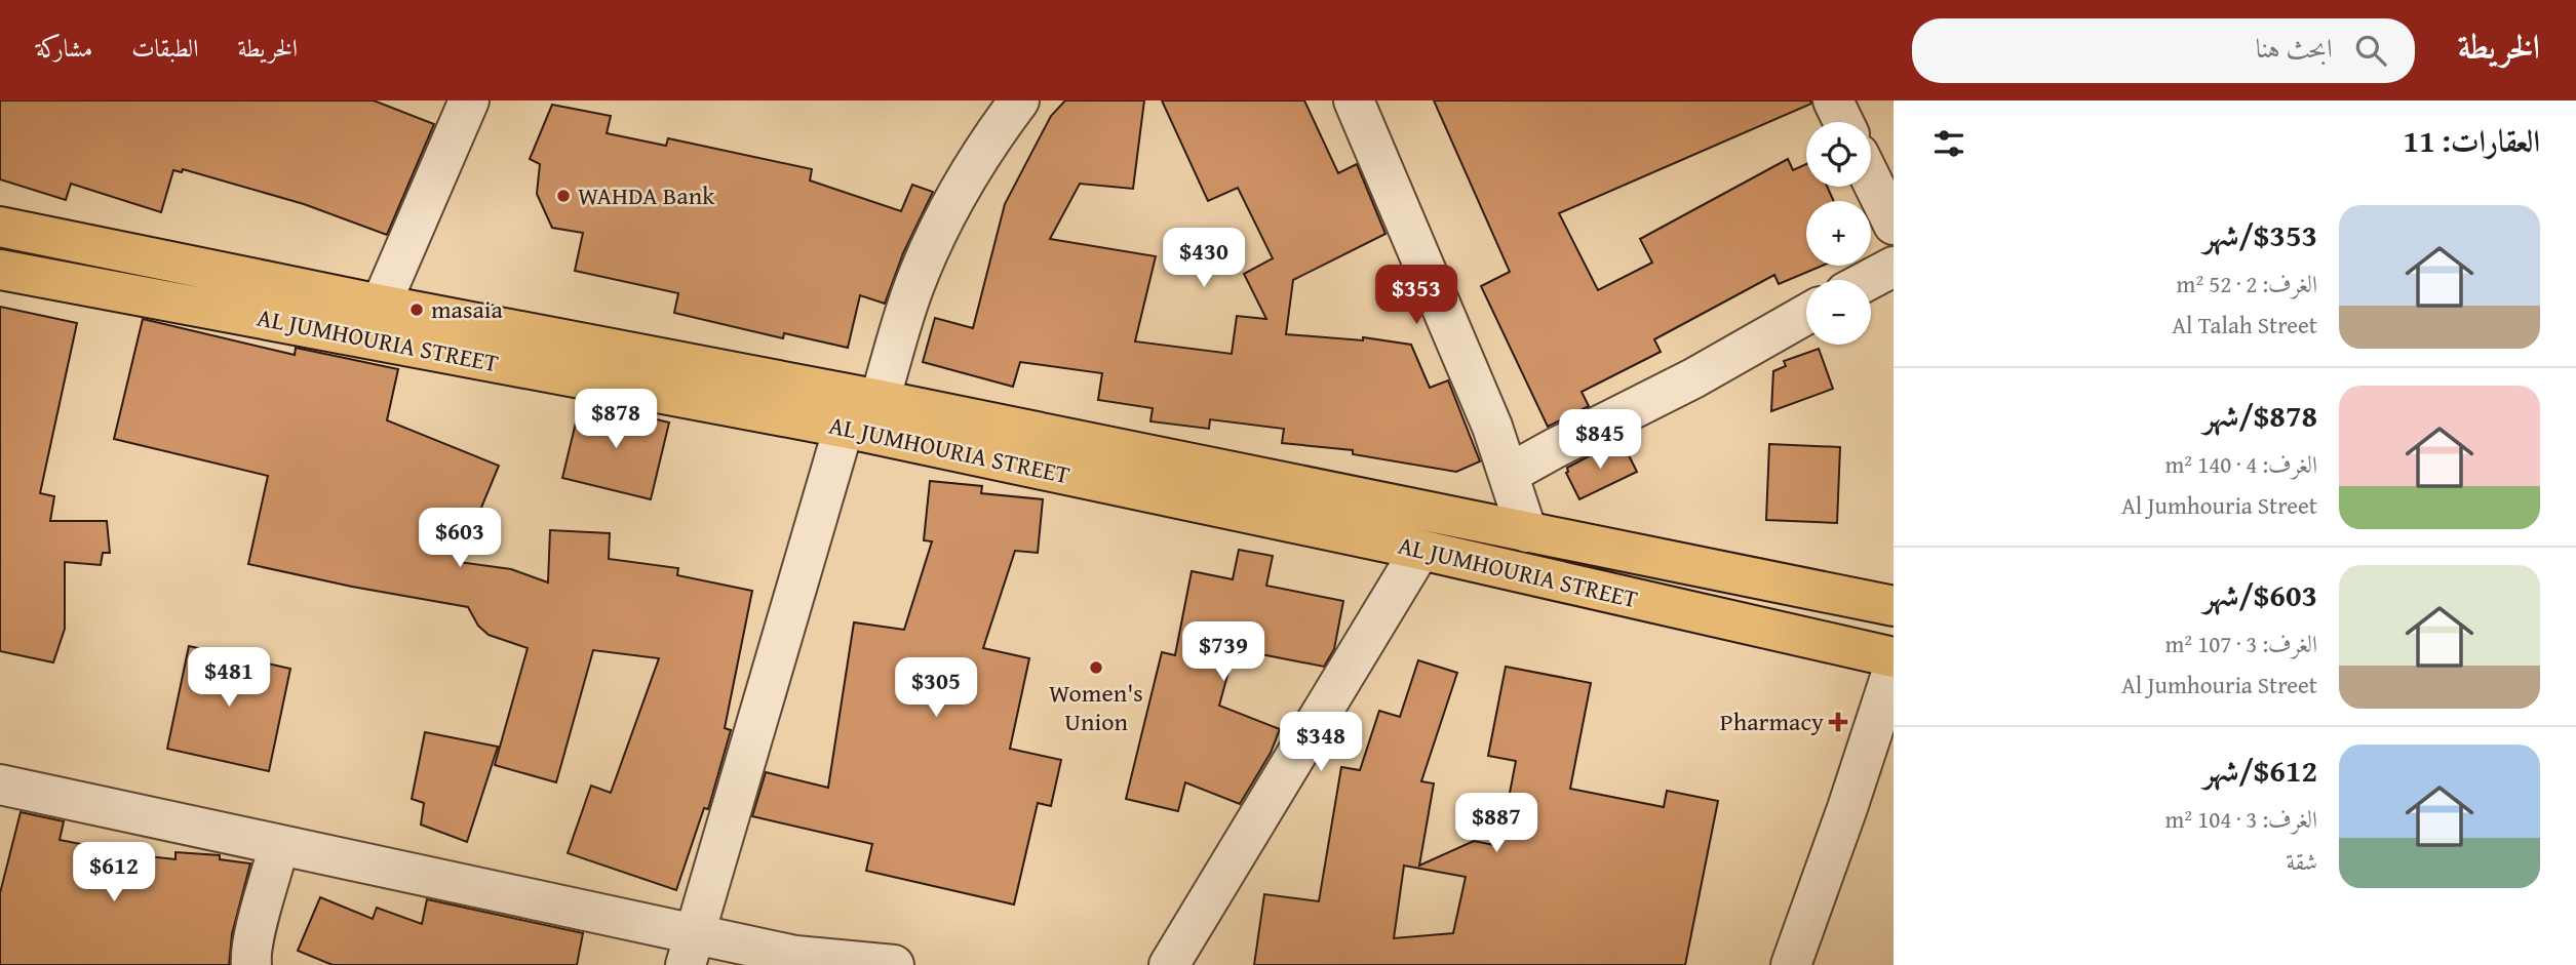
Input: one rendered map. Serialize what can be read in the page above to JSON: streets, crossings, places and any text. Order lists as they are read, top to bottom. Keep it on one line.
{"streets":{"main road":["AL JUMHOURIA STREET"]},"places":{"other":["WAHDA Bank","masaia","Women's Union"],"health":["Pharmacy"]},"page":{"header":"الخريطة","search":"ابحث هنا","nav":["الخريطة","الطبقات","مشاركة"],"heading":"العقارات: 11","map_buttons":["+","−"],"list":[{"name":"$353/شهر","note":"الغرف: 2 · 52 m² · Al Talah Street"},{"name":"$878/شهر","note":"الغرف: 4 · 140 m² · Al Jumhouria Street"},{"name":"$603/شهر","note":"الغرف: 3 · 107 m² · Al Jumhouria Street"},{"name":"$612/شهر","note":"الغرف: 3 · 104 m² · شقة"}],"price":["$430","$353","$878","$845","$603","$739","$481","$305","$348","$887","$612"]}}
